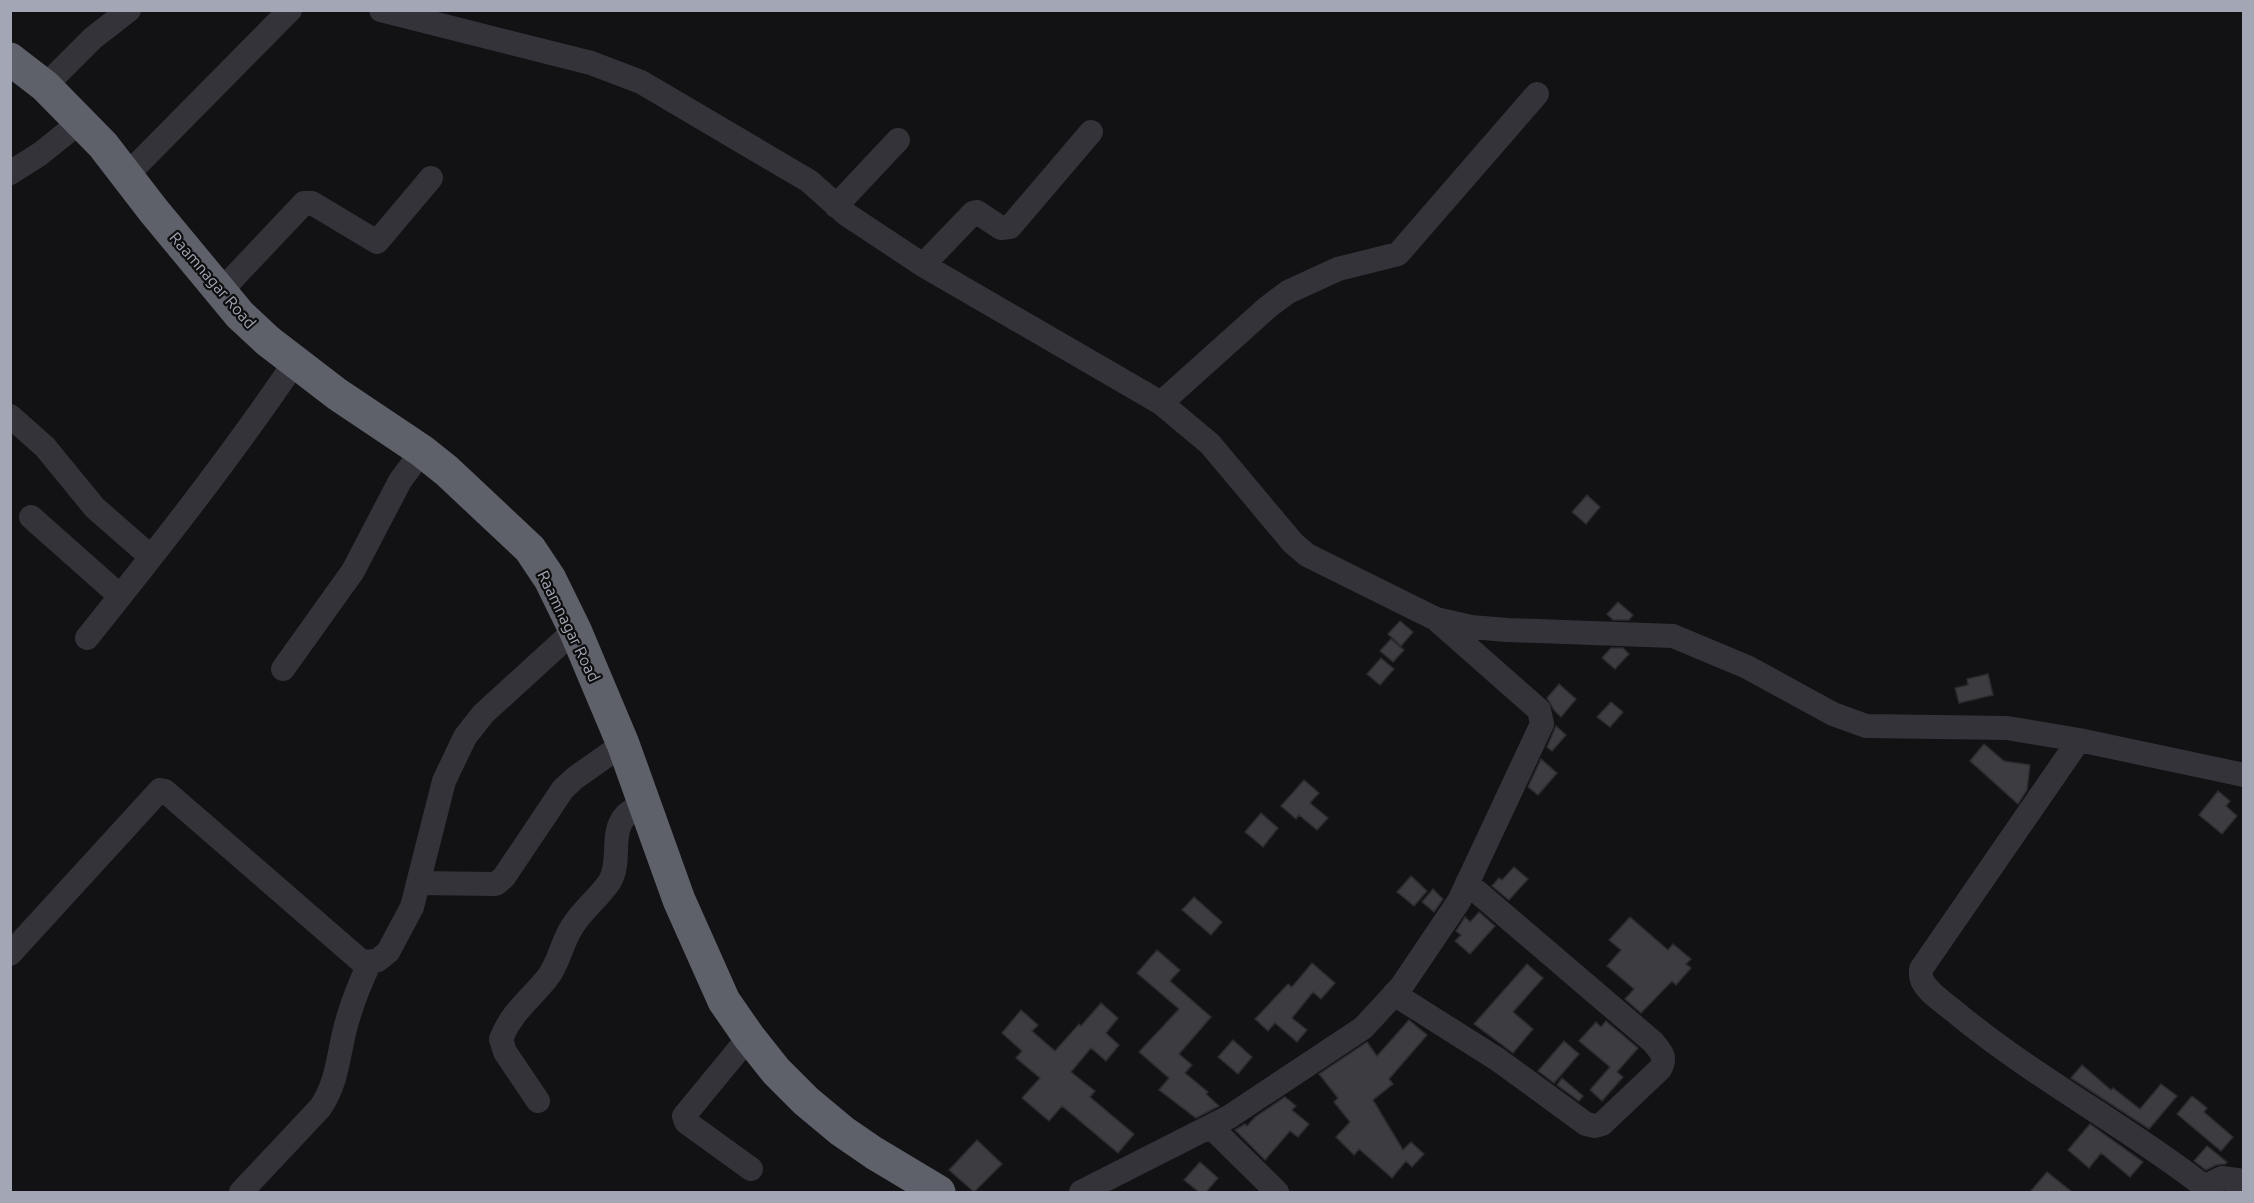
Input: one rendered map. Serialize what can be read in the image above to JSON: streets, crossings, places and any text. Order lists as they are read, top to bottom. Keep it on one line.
{"streets":{"highway":["Raamnagar Road"]}}
